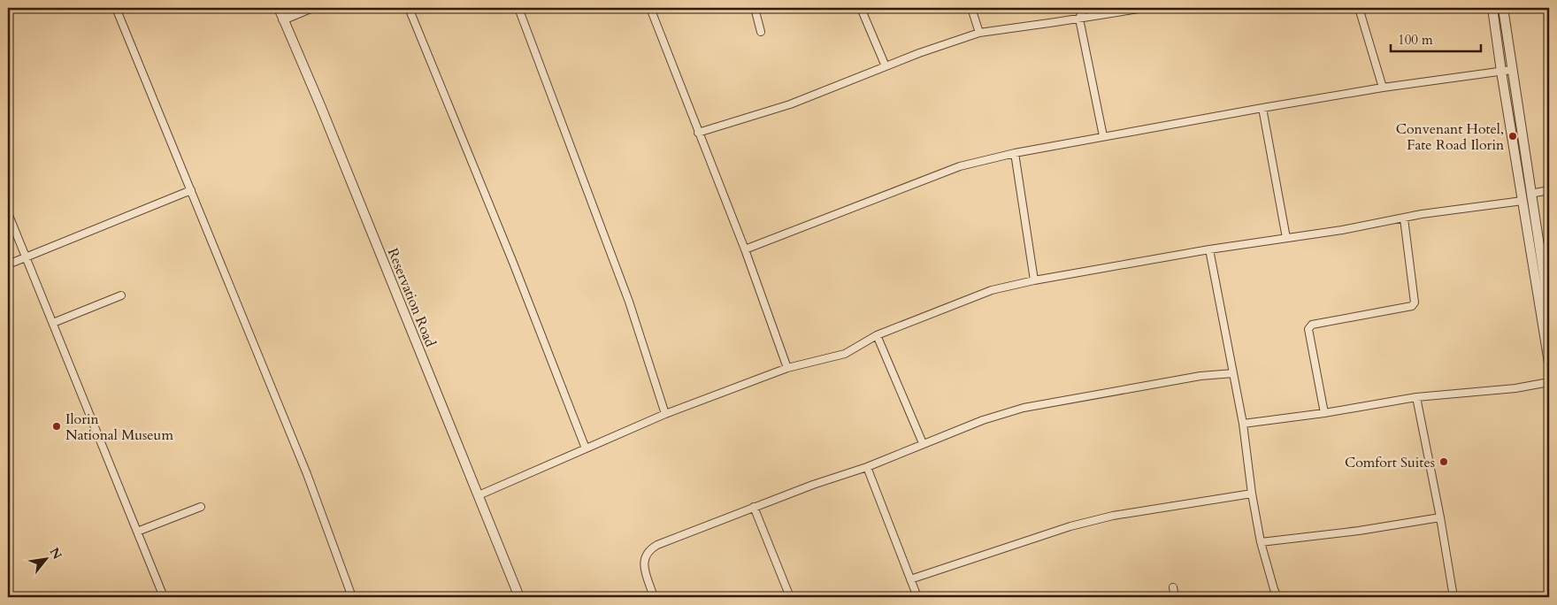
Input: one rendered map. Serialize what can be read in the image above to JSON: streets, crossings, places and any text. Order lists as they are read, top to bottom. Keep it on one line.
{"streets":{"street":["Reservation Road"]},"places":["Convenant Hotel, Fate Road Ilorin","Ilorin National Museum","Comfort Suites"],"scale_bar":"100 m","north":"top right"}
